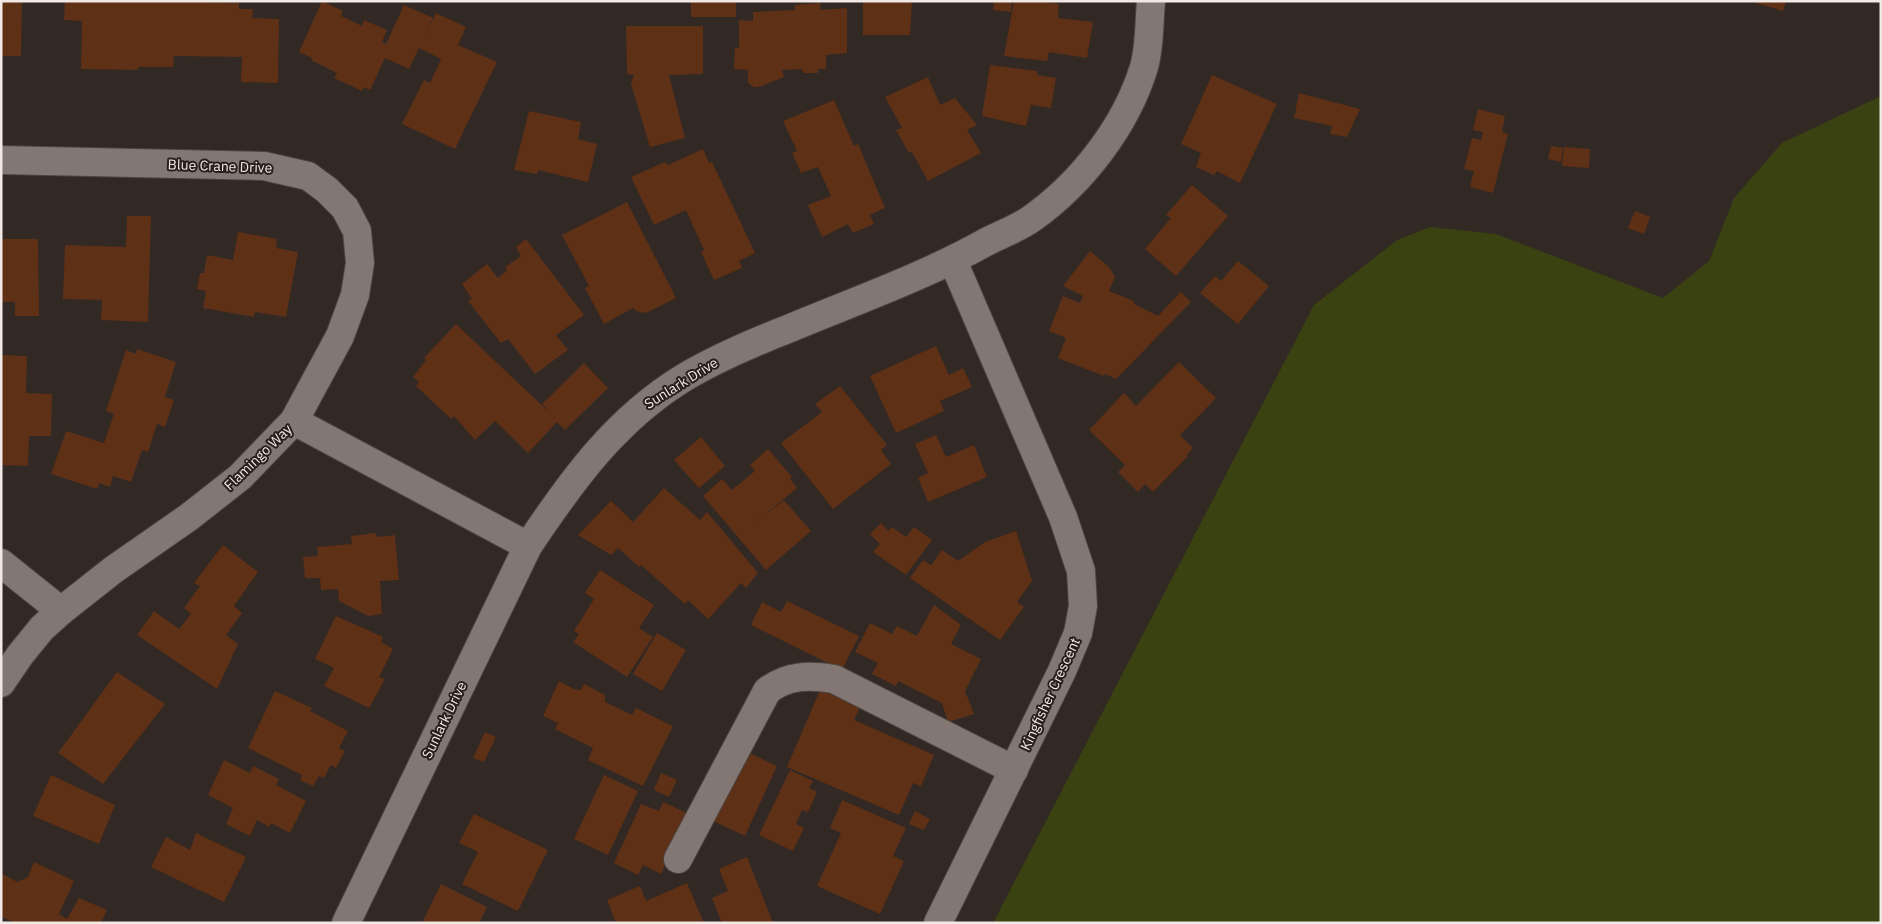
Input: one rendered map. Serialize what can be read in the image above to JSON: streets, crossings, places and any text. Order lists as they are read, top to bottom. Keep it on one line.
{"streets":{"street":["Blue Crane Drive","Sunlark Drive","Flamingo Way","Kingfisher Crescent"]},"crossings":[["Blue Crane Drive","Flamingo Way"],["Sunlark Drive","Flamingo Way"],["Sunlark Drive","Kingfisher Crescent"]]}
